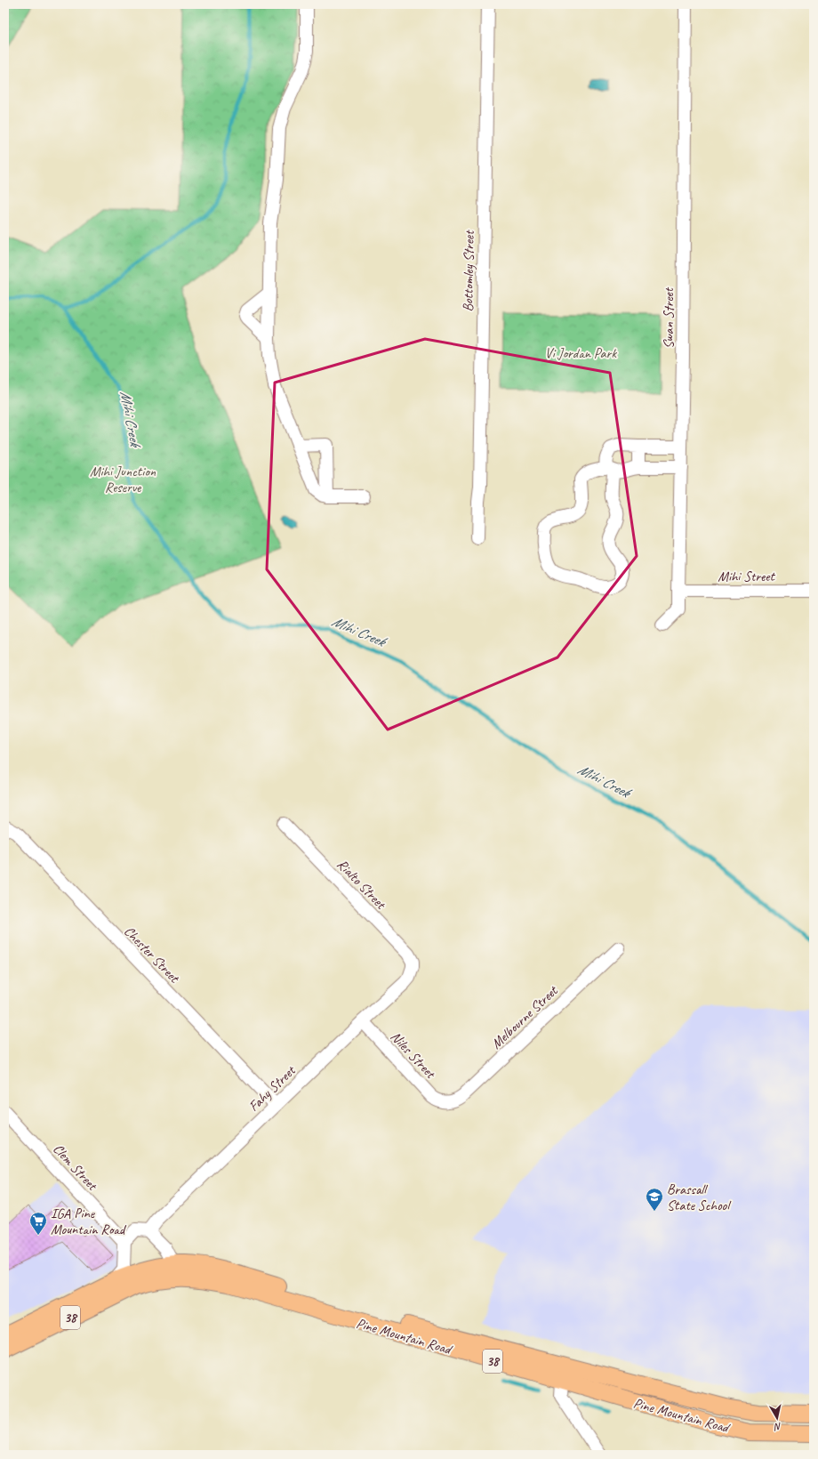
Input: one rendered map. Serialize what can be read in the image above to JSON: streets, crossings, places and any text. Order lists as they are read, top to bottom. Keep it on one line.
{"streets":{"main road":["38","Pine Mountain Road"],"street":["Bottomley Street","Swan Street","Mihi Street","Rialto Street","Chester Street","Melbourne Street","Niles Street","Fahy Street","Clem Street"]},"crossings":[["Swan Street","Mihi Street"],["Rialto Street","Fahy Street"],["Chester Street","Fahy Street"],["Melbourne Street","Niles Street"],["Niles Street","Fahy Street"],["Fahy Street","Clem Street"],["Fahy Street","Pine Mountain Road"],["Clem Street","Pine Mountain Road"]],"water":["Mihi Creek"],"parks":["Vi Jordan Park","Mihi Junction Reserve"],"places":{"school or university":["Brassall State School"],"supermarket":["IGA Pine Mountain Road"]},"north":"bottom"}
